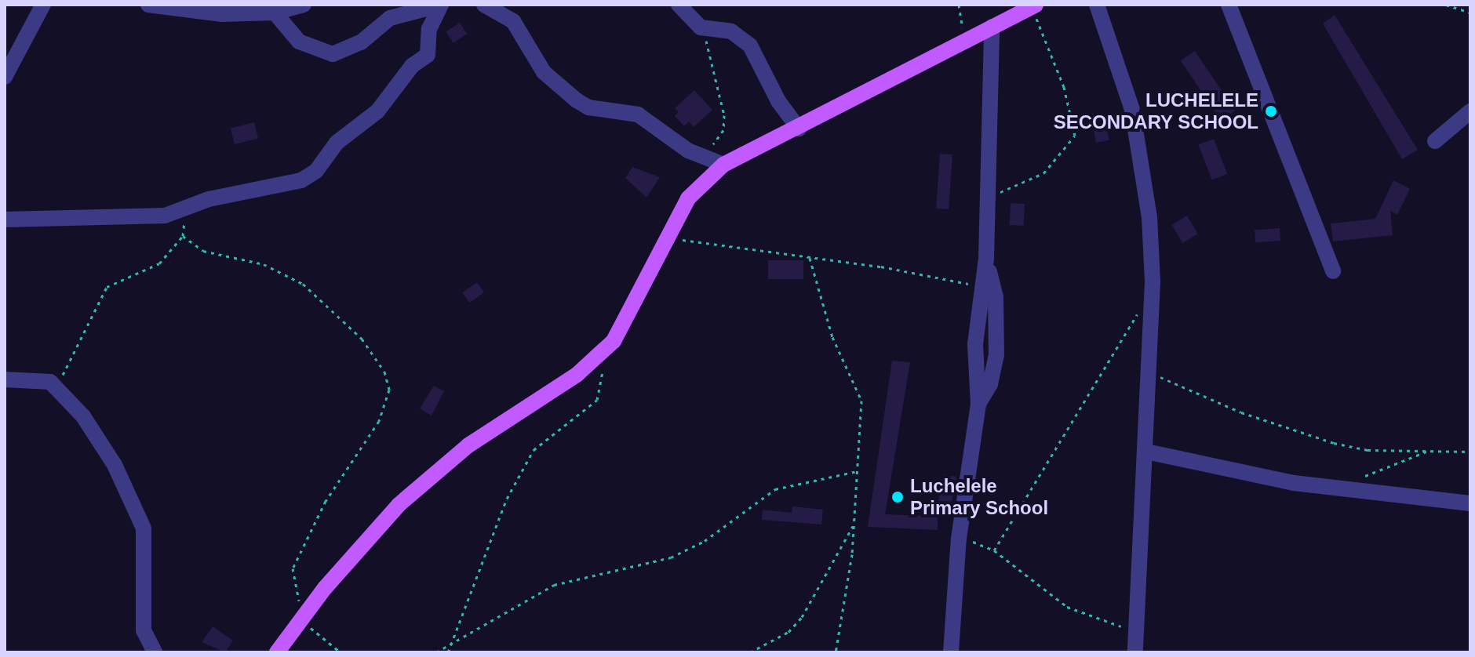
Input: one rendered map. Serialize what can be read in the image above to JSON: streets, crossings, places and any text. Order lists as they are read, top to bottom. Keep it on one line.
{"places":["LUCHELELE SECONDARY SCHOOL","Luchelele Primary School"]}
